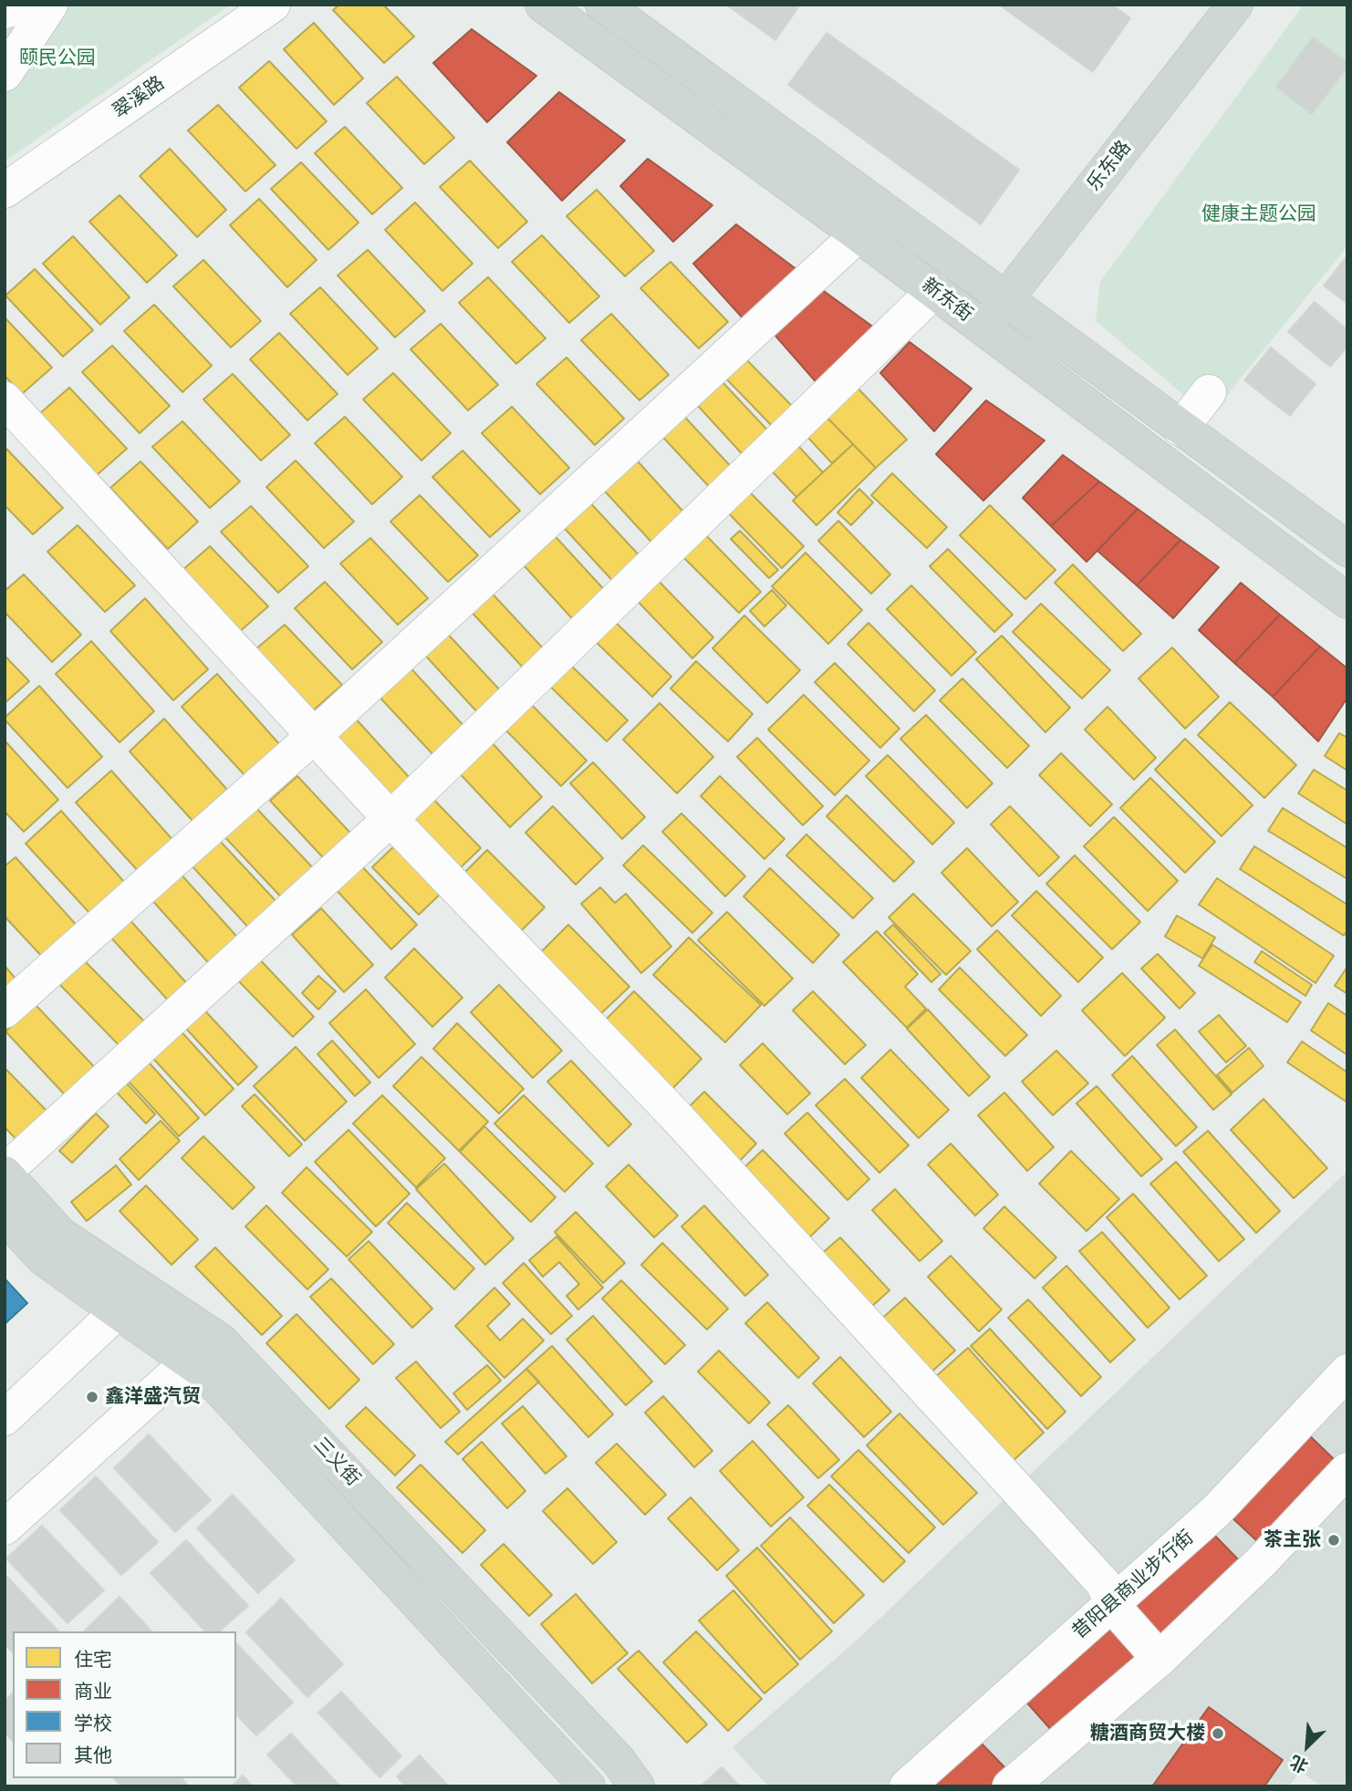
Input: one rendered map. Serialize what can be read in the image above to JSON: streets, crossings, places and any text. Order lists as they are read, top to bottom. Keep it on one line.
{"streets":{"main road":["乐东路","新东街","三义街"],"street":["翠溪路","昔阳县商业步行街"]},"crossings":[["乐东路","新东街"]],"parks":["颐民公园","健康主题公园"],"places":["鑫洋盛汽贸","茶主张","糖酒商贸大楼"],"legend":["住宅","商业","学校","其他"],"north":"bottom left"}
